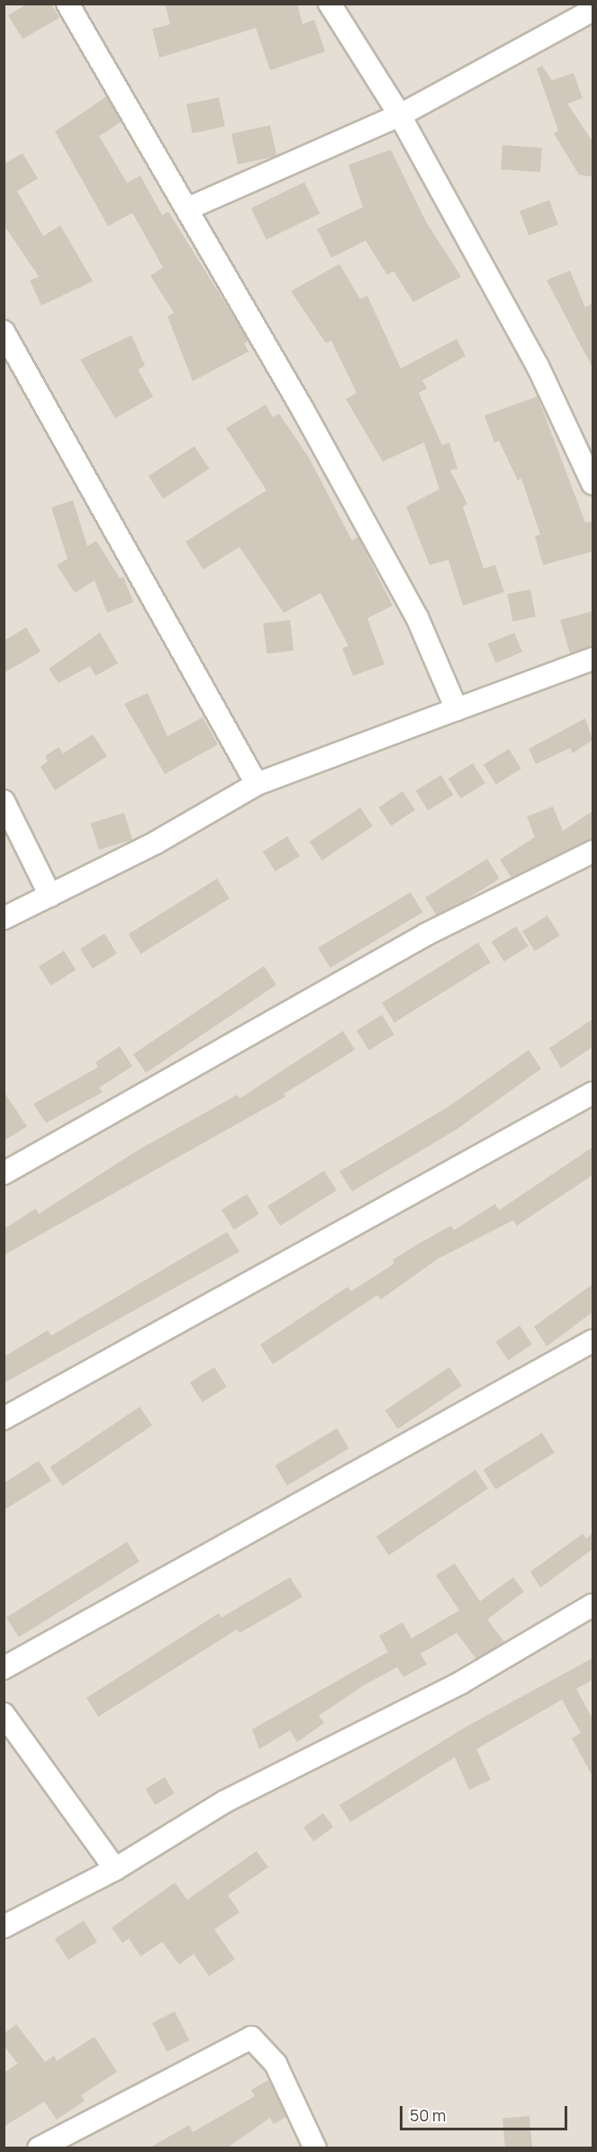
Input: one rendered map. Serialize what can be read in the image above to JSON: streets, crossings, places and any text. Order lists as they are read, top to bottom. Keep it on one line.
{"scale_bar":"50 m"}
